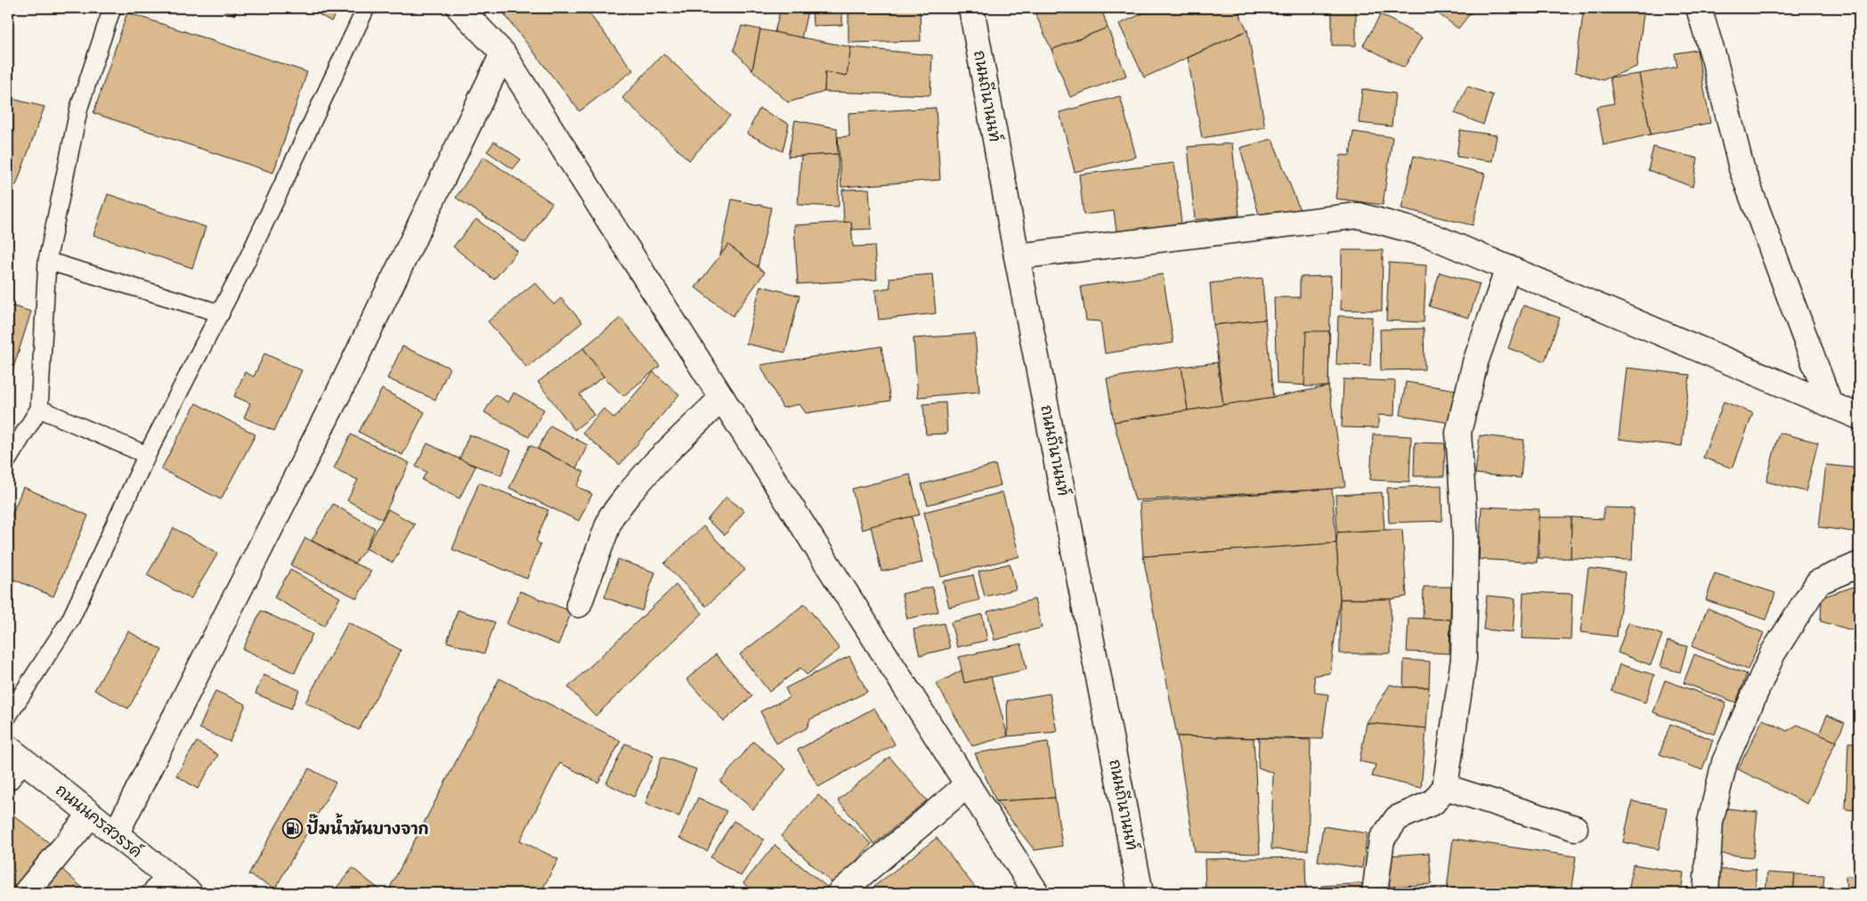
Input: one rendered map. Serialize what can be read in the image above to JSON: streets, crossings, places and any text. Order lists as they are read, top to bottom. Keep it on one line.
{"streets":{"street":["ถนนถีนานนท์","ถนนนครสวรรค์"]},"places":{"fuel station":["ปั๊มน้ำมันบางจาก"]}}
